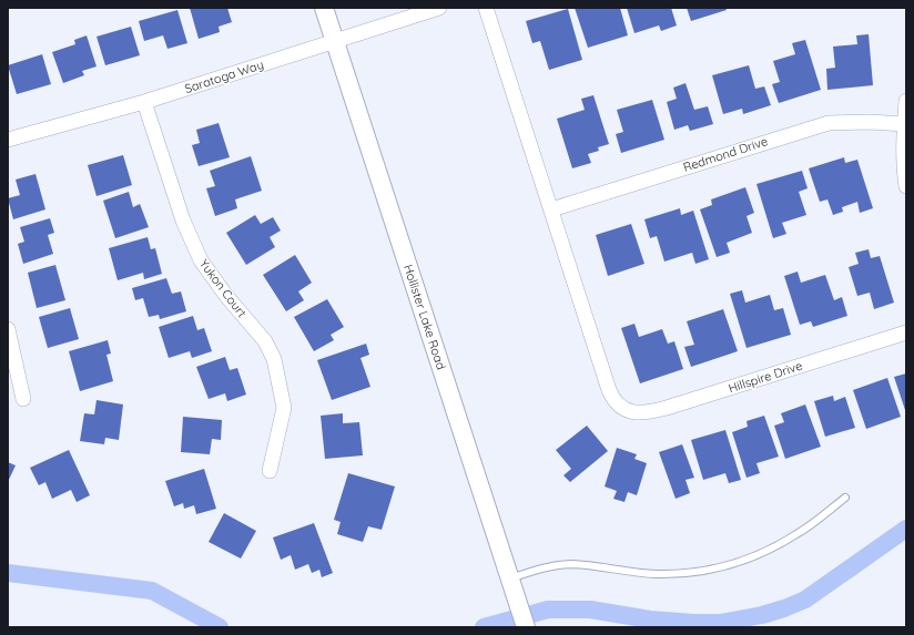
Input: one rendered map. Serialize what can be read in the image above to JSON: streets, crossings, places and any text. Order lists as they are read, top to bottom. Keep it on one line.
{"streets":{"street":["Saratoga Way","Redmond Drive","Yukon Court","Hollister Lake Road","Hillspire Drive"]},"crossings":[["Saratoga Way","Yukon Court"],["Saratoga Way","Hollister Lake Road"],["Redmond Drive","Hillspire Drive"]]}
